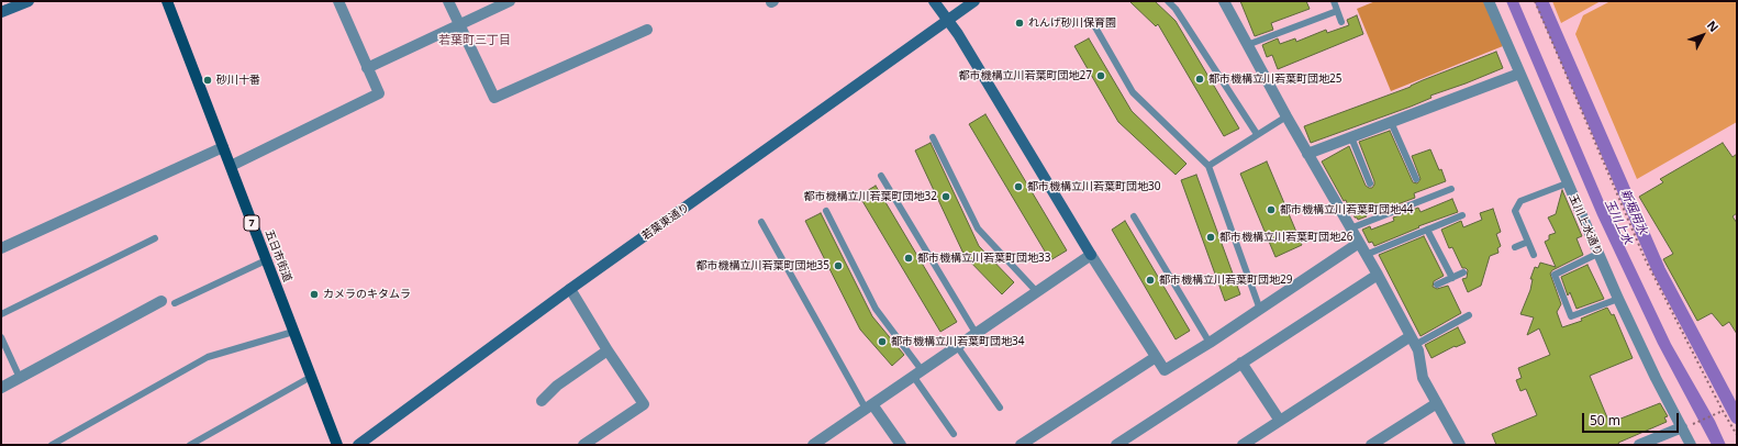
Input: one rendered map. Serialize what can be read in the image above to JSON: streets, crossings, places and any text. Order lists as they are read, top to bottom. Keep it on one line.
{"streets":{"main road":["7","五日市街道"],"street":["若葉東通り","玉川上水通り"]},"districts":["若葉町三丁目"],"water":["新堀用水","玉川上水"],"places":["れんげ砂川保育園","都市機構立川若葉町団地27","都市機構立川若葉町団地25","砂川十番","都市機構立川若葉町団地30","都市機構立川若葉町団地32","都市機構立川若葉町団地44","都市機構立川若葉町団地26","都市機構立川若葉町団地33","都市機構立川若葉町団地35","都市機構立川若葉町団地29","カメラのキタムラ","都市機構立川若葉町団地34"],"scale_bar":"50 m","north":"top right"}
